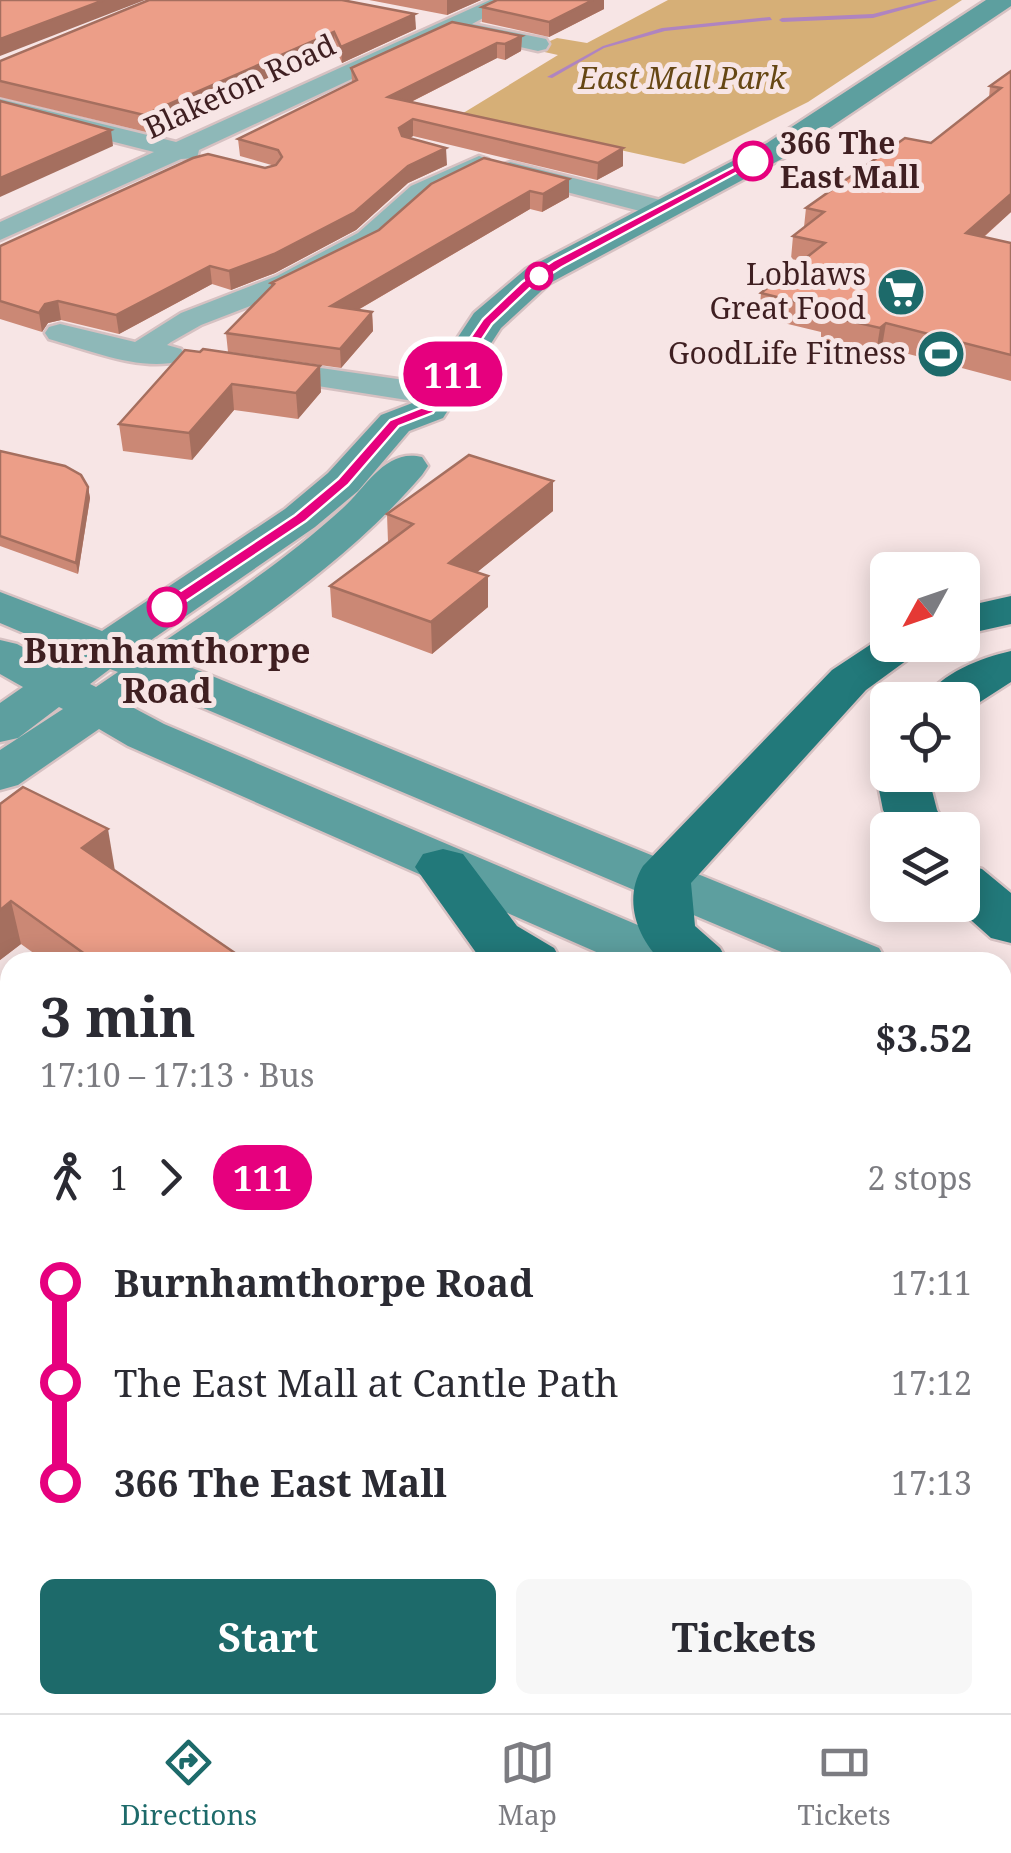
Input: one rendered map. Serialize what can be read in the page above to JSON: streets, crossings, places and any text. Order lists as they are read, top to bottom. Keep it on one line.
{"streets":{"street":["Blaketon Road"]},"parks":["East Mall Park"],"places":{"other":["366 The East Mall","Burnhamthorpe Road"],"supermarket":["Loblaws Great Food"],"sports":["GoodLife Fitness"]},"lines":["bus line 111"],"north":"bottom left","page":{"on_map":"111","heading":["3 min","17:10 – 17:13 · Bus","$3.52"],"legs":["1","111","2 stops"],"list":[{"name":"Burnhamthorpe Road","value":"17:11"},{"name":"The East Mall at Cantle Path","value":"17:12"},{"name":"366 The East Mall","value":"17:13"}],"buttons":["Start","Tickets"],"tabs":["Directions","Map","Tickets"]}}
